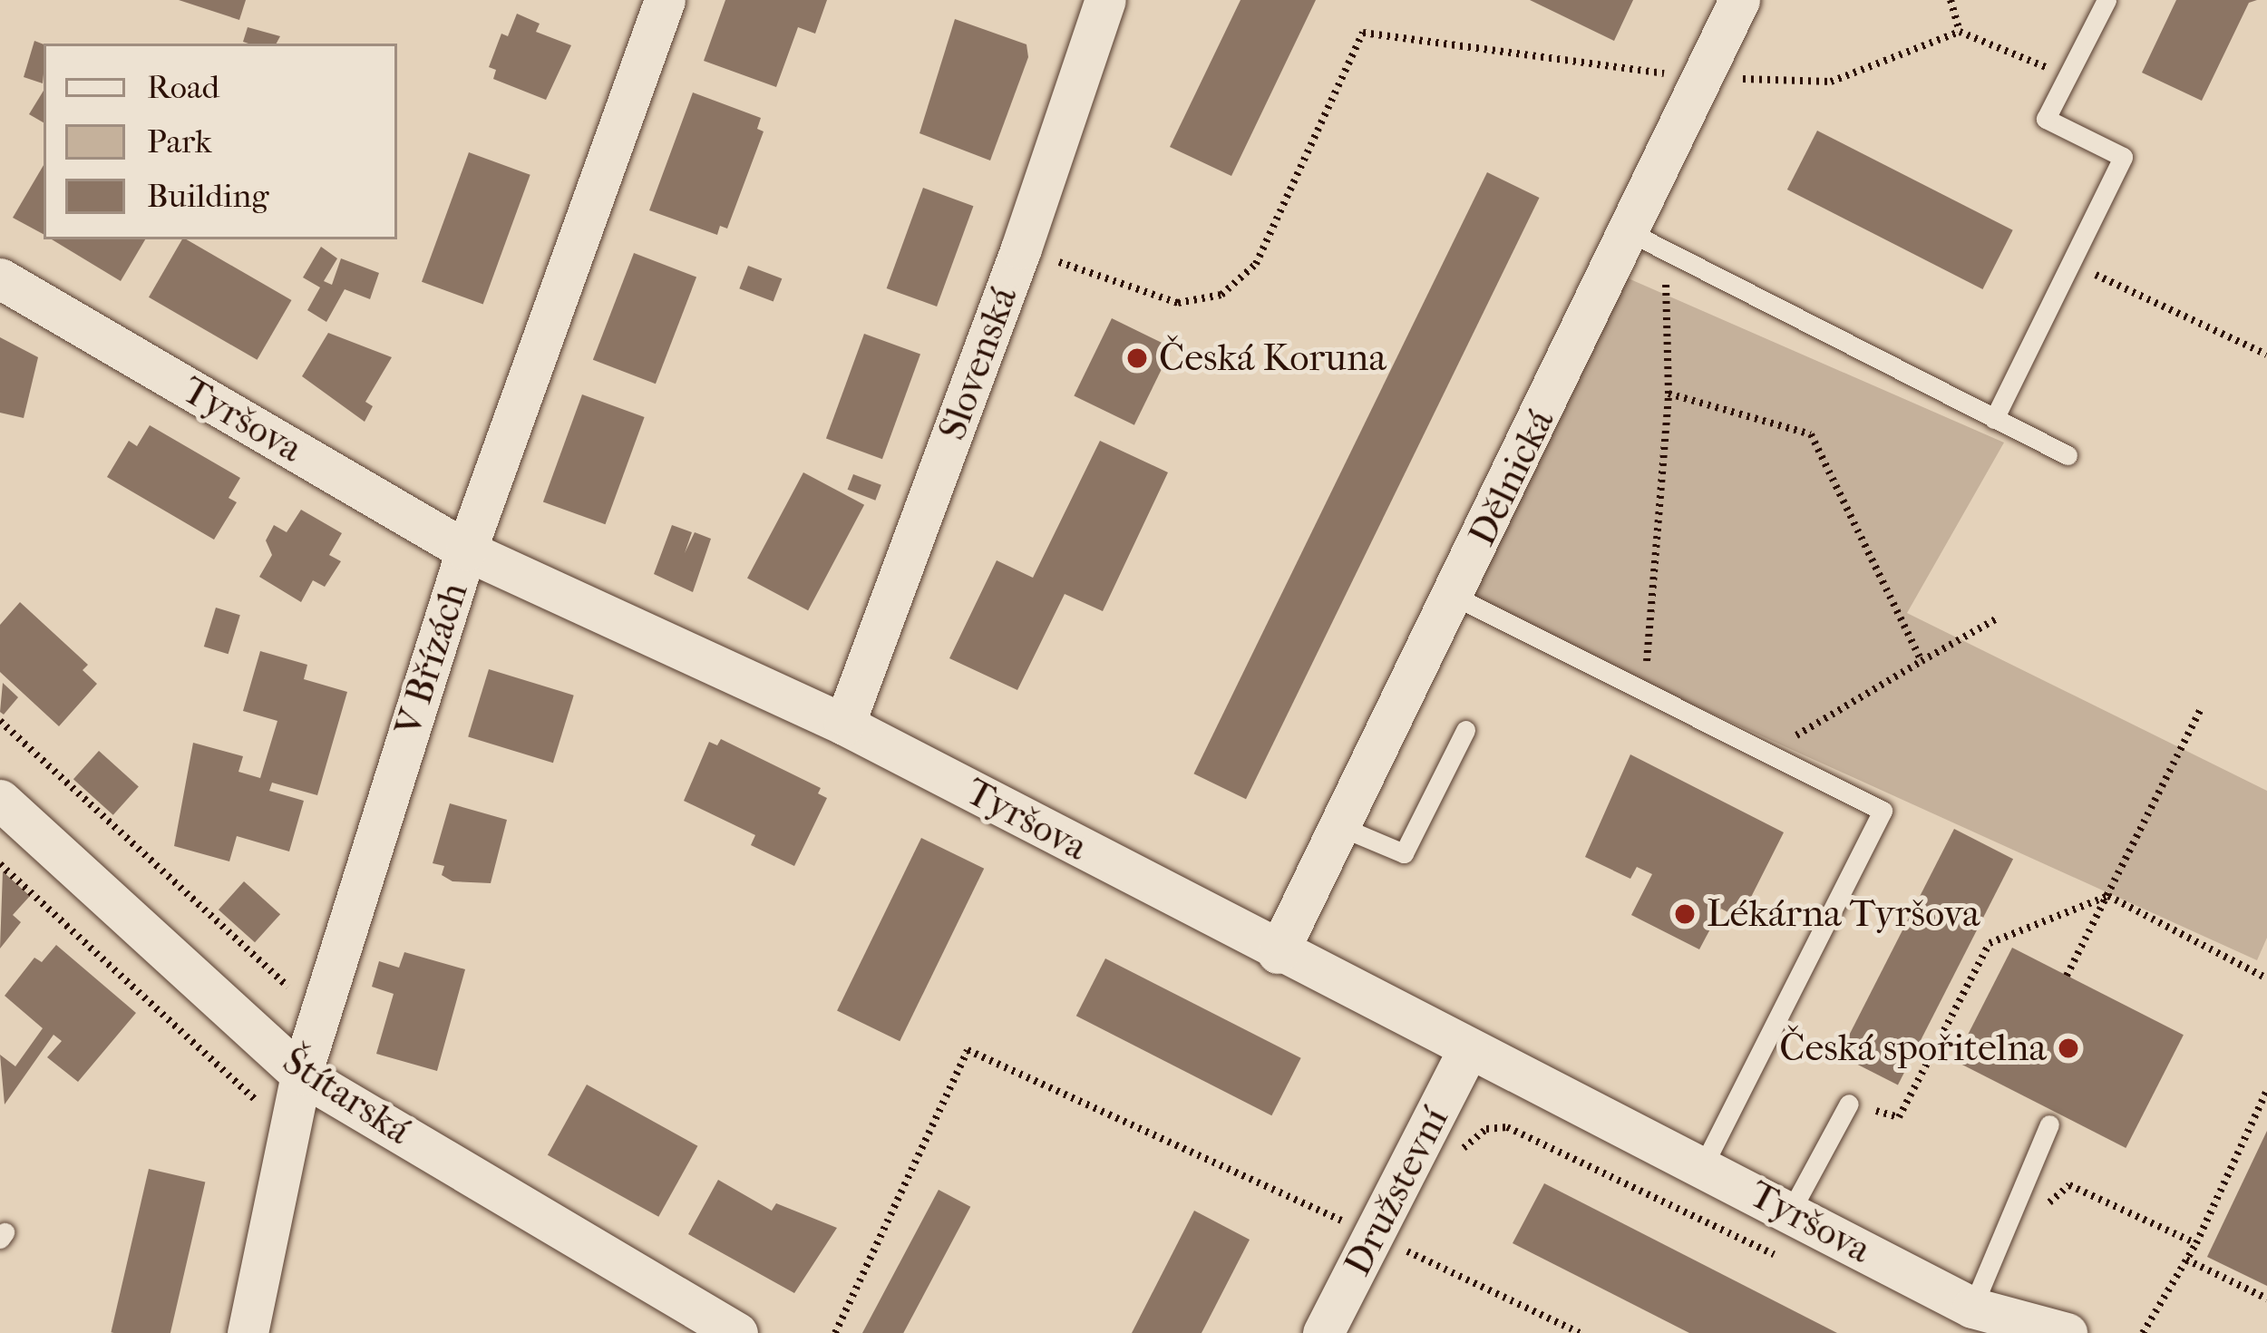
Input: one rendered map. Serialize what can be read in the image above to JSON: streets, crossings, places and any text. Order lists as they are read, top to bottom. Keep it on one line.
{"streets":{"street":["Slovenská","Tyršova","Dělnická","V Břízách","Štítarská","Družstevní"]},"crossings":[["Slovenská","Tyršova"],["Tyršova","Dělnická"],["Tyršova","V Břízách"],["Tyršova","Družstevní"],["V Břízách","Štítarská"]],"places":["Česká Koruna","Lékárna Tyršova","Česká spořitelna"],"legend":["Road","Park","Building"]}
